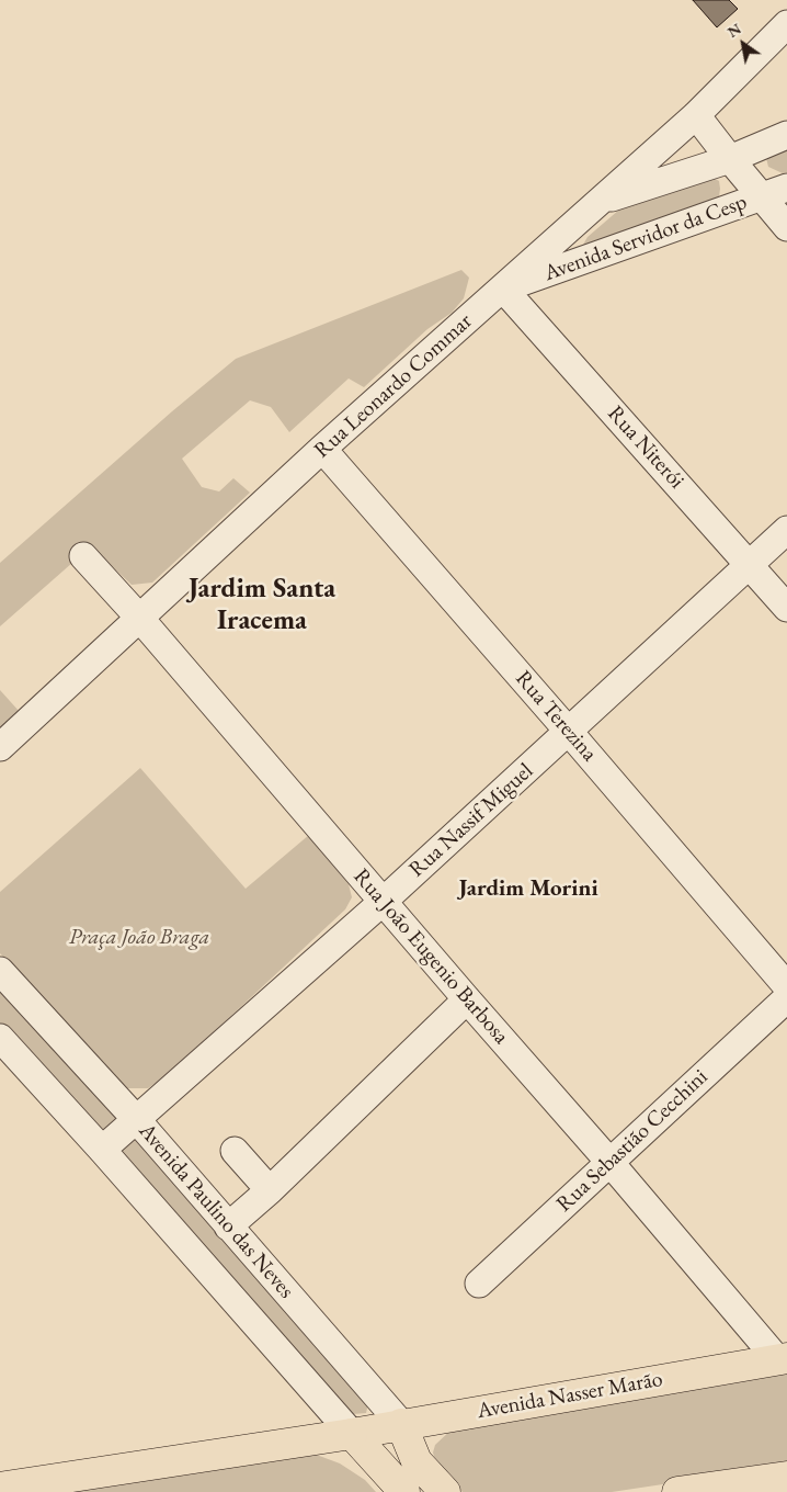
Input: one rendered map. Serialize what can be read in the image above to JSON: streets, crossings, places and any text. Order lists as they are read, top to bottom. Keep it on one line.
{"streets":{"main road":["Avenida Paulino das Neves","Avenida Nasser Marão"],"street":["Avenida Servidor da Cesp","Rua Leonardo Commar","Rua Niterói","Rua Terezina","Rua Nassif Miguel","Rua João Eugenio Barbosa","Rua Sebastião Cecchini"]},"crossings":[["Avenida Servidor da Cesp","Rua Leonardo Commar"],["Avenida Servidor da Cesp","Rua Niterói"],["Rua Leonardo Commar","Rua Niterói"],["Rua Leonardo Commar","Rua Terezina"],["Rua Leonardo Commar","Rua João Eugenio Barbosa"],["Rua Niterói","Rua Nassif Miguel"],["Rua Terezina","Rua Nassif Miguel"],["Rua Nassif Miguel","Rua João Eugenio Barbosa"],["Rua Nassif Miguel","Avenida Paulino das Neves"],["Rua João Eugenio Barbosa","Rua Sebastião Cecchini"],["Rua João Eugenio Barbosa","Avenida Nasser Marão"],["Avenida Paulino das Neves","Avenida Nasser Marão"]],"districts":["Jardim Santa Iracema","Jardim Morini"],"parks":["Praça João Braga"],"north":"top left"}
